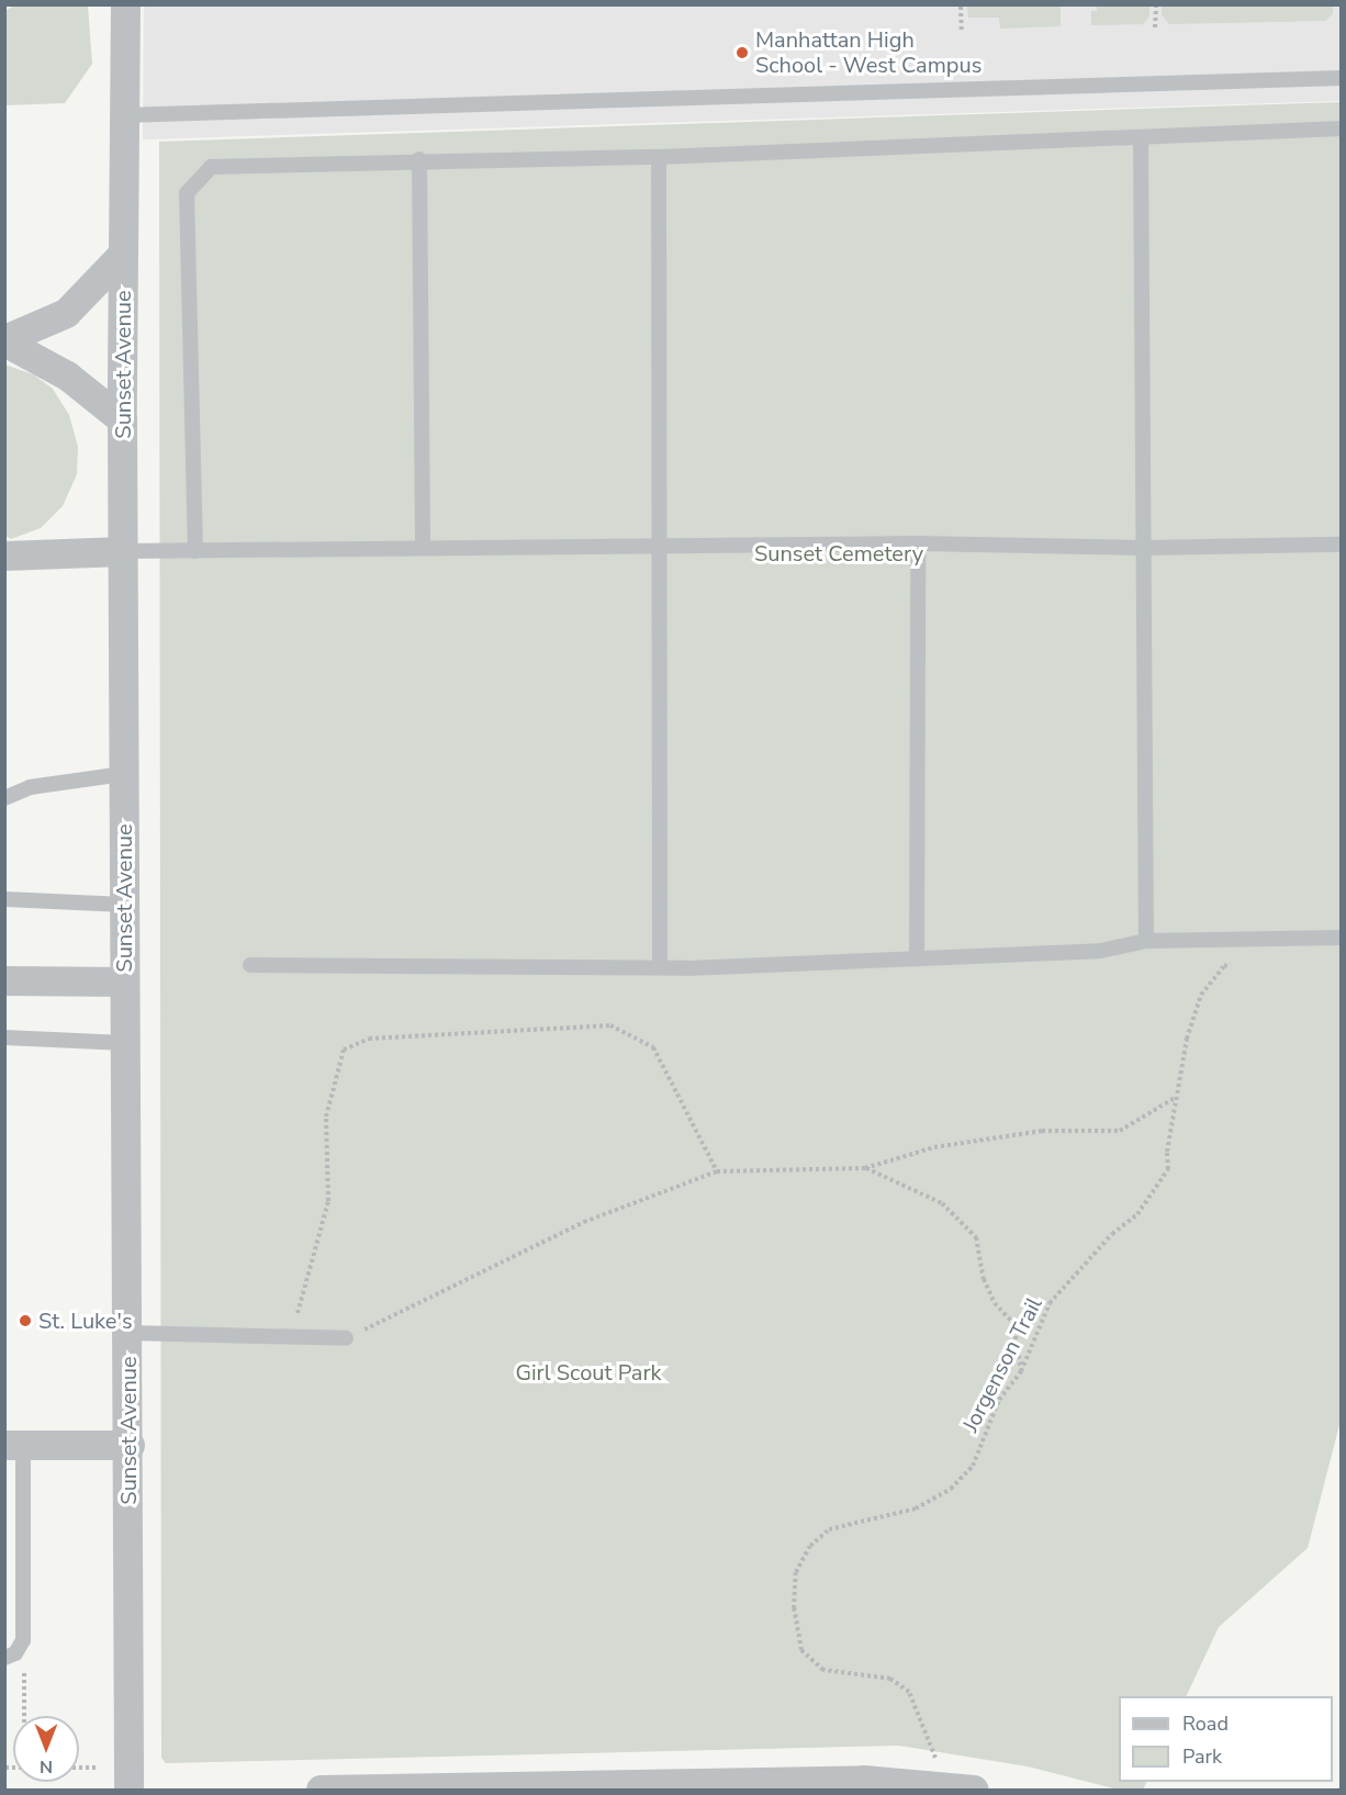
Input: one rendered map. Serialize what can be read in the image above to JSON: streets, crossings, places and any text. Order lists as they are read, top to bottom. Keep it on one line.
{"streets":{"street":["Sunset Avenue"],"path":["Jorgenson Trail"]},"parks":["Sunset Cemetery","Girl Scout Park"],"places":["Manhattan High School - West Campus","St. Luke's"],"legend":["Road","Park"],"north":"bottom"}
